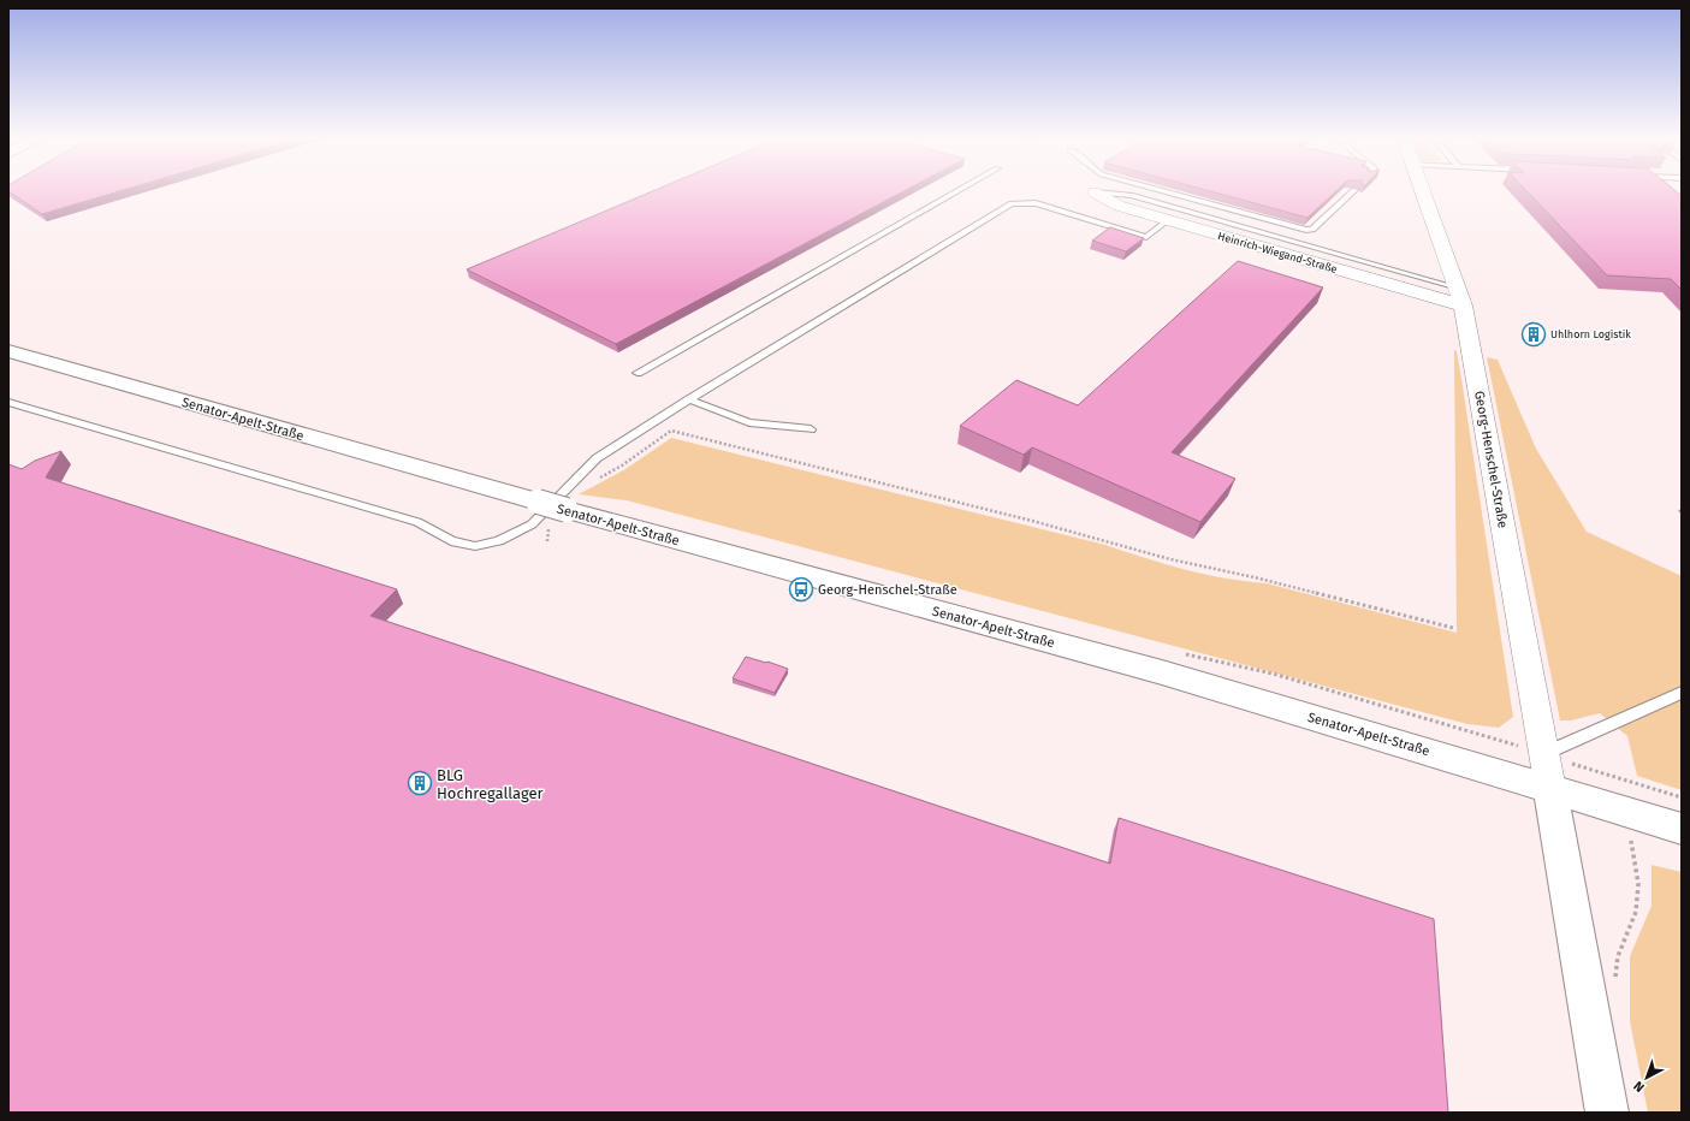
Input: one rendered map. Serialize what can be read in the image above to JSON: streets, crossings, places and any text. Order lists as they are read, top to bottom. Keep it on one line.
{"streets":{"street":["Heinrich-Wiegand-Straße","Senator-Apelt-Straße","Georg-Henschel-Straße"]},"crossings":[["Heinrich-Wiegand-Straße","Georg-Henschel-Straße"],["Senator-Apelt-Straße","Georg-Henschel-Straße"]],"places":{"building":["Uhlhorn Logistik","BLG Hochregallager"],"bus stop":["Georg-Henschel-Straße"]},"north":"bottom left"}
